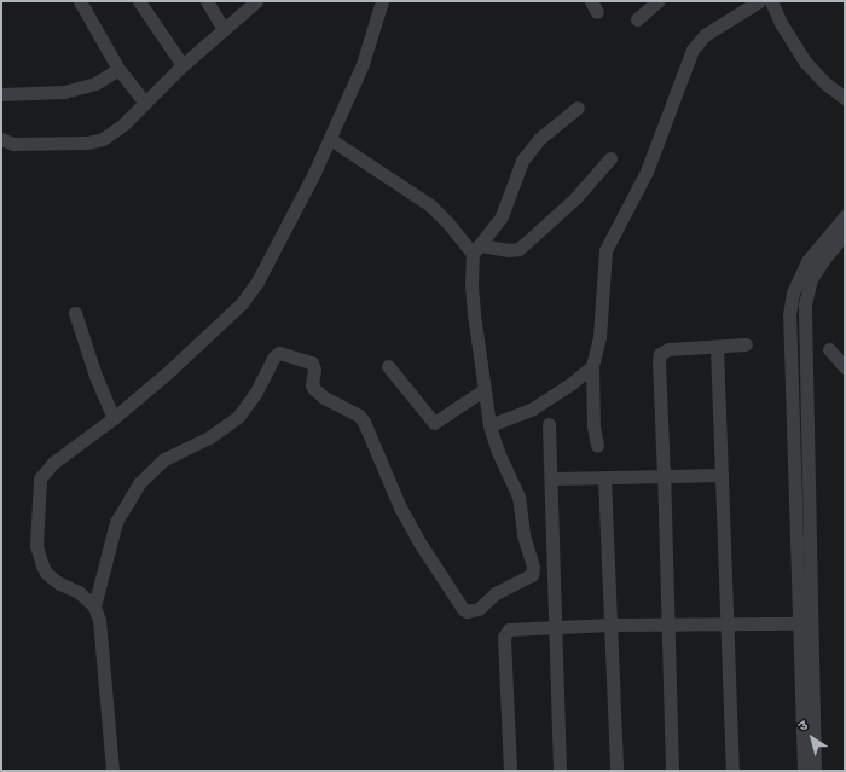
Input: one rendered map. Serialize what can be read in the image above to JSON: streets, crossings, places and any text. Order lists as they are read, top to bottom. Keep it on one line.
{"north":"top left"}
